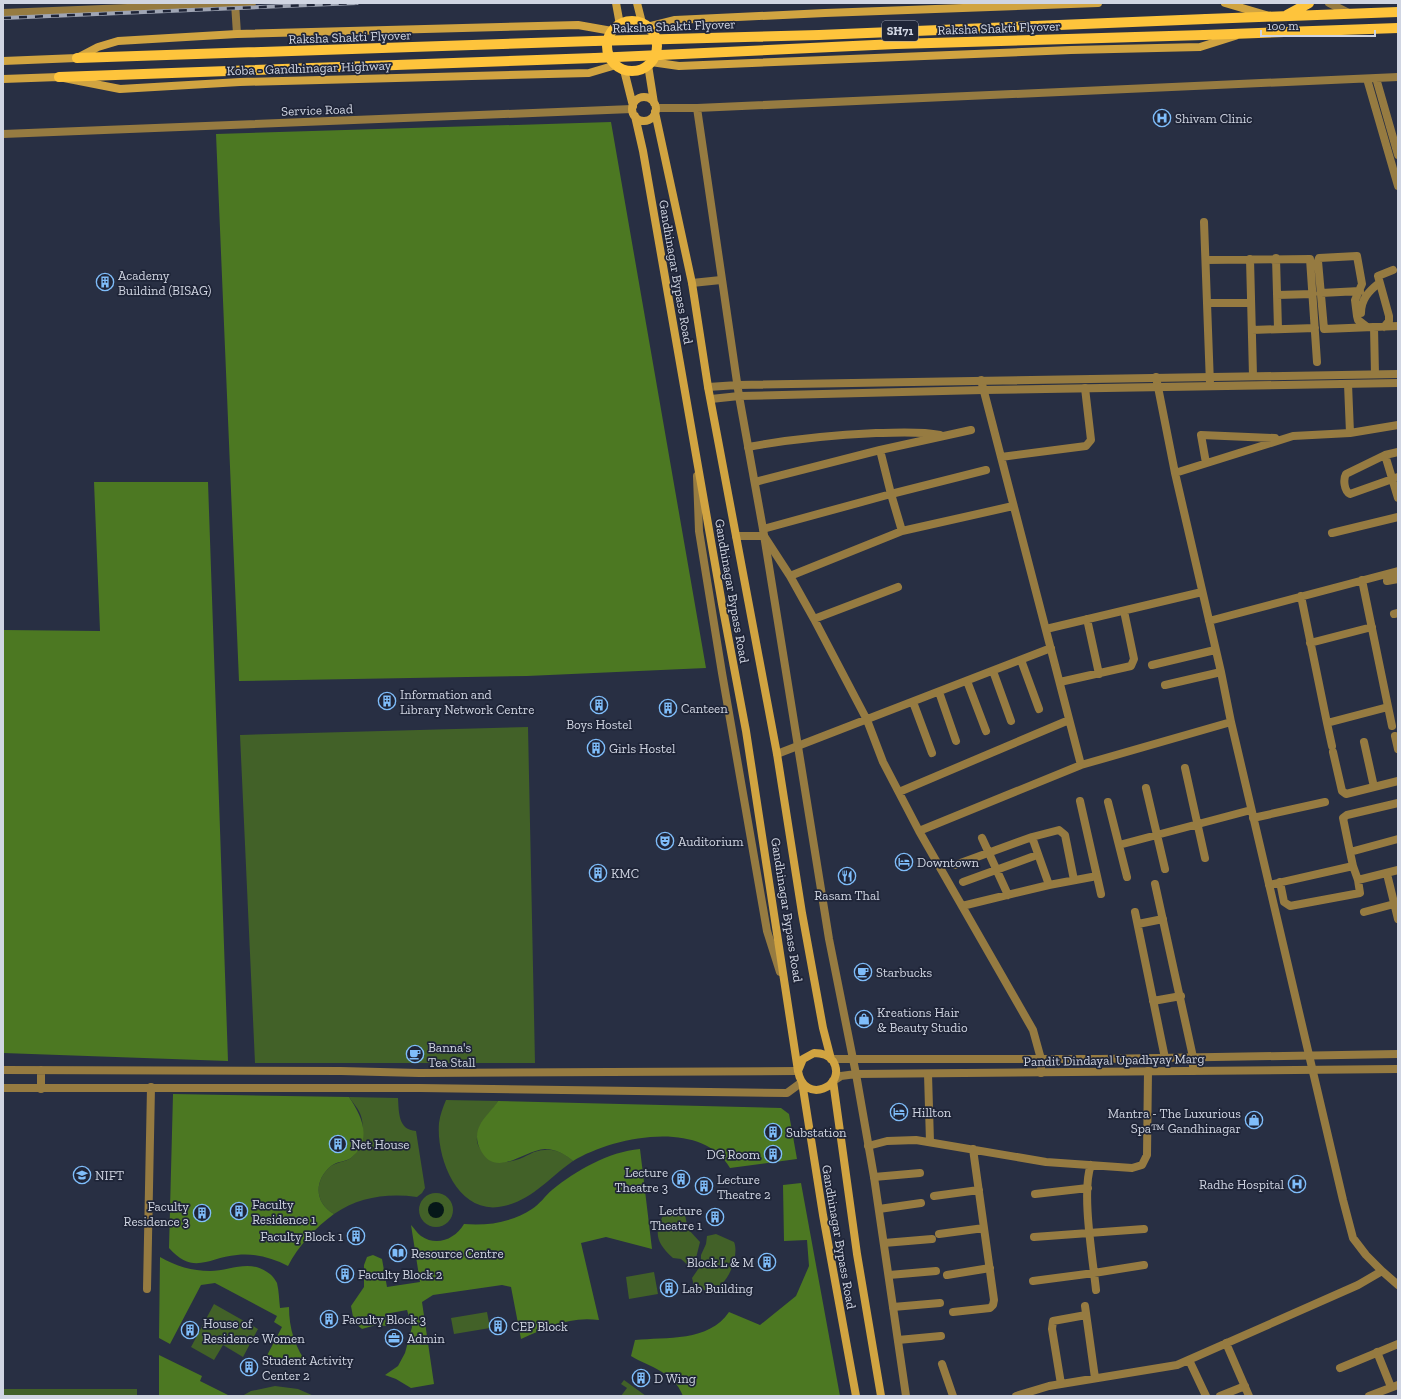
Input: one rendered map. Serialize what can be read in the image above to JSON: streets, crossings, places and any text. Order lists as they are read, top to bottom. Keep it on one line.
{"streets":{"main road":["Raksha Shakti Flyover","SH71","Koba - Gandhinagar Highway","Gandhinagar Bypass Road"],"street":["Service Road","Pandit Dindayal Upadhyay Marg"]},"crossings":[["Raksha Shakti Flyover","SH71"],["Raksha Shakti Flyover","Koba - Gandhinagar Highway"],["Koba - Gandhinagar Highway","Gandhinagar Bypass Road"],["Service Road","Gandhinagar Bypass Road"],["Gandhinagar Bypass Road","Pandit Dindayal Upadhyay Marg"]],"places":{"hospital":["Shivam Clinic","Radhe Hospital"],"building":["Academy Buildind (BISAG)","Information and Library Network Centre","Boys Hostel","Canteen","Girls Hostel","KMC","Substation","Net House","DG Room","Lecture Theatre 3","Lecture Theatre 2","Faculty Residence 1","Faculty Residence 3","Lecture Theatre 1","Faculty Block 1","Block L & M","Faculty Block 2","Lab Building","Faculty Block 3","CEP Block","House of Residence Women","Student Activity Center 2","D Wing"],"theatre":["Auditorium"],"hotel":["Downtown","Hillton"],"restaurant":["Rasam Thal"],"cafe":["Starbucks","Banna's Tea Stall"],"shop":["Kreations Hair & Beauty Studio","Mantra - The Luxurious Spa™ Gandhinagar"],"school or university":["NIFT"],"library":["Resource Centre"],"office":["Admin"]},"scale_bar":"100 m"}
